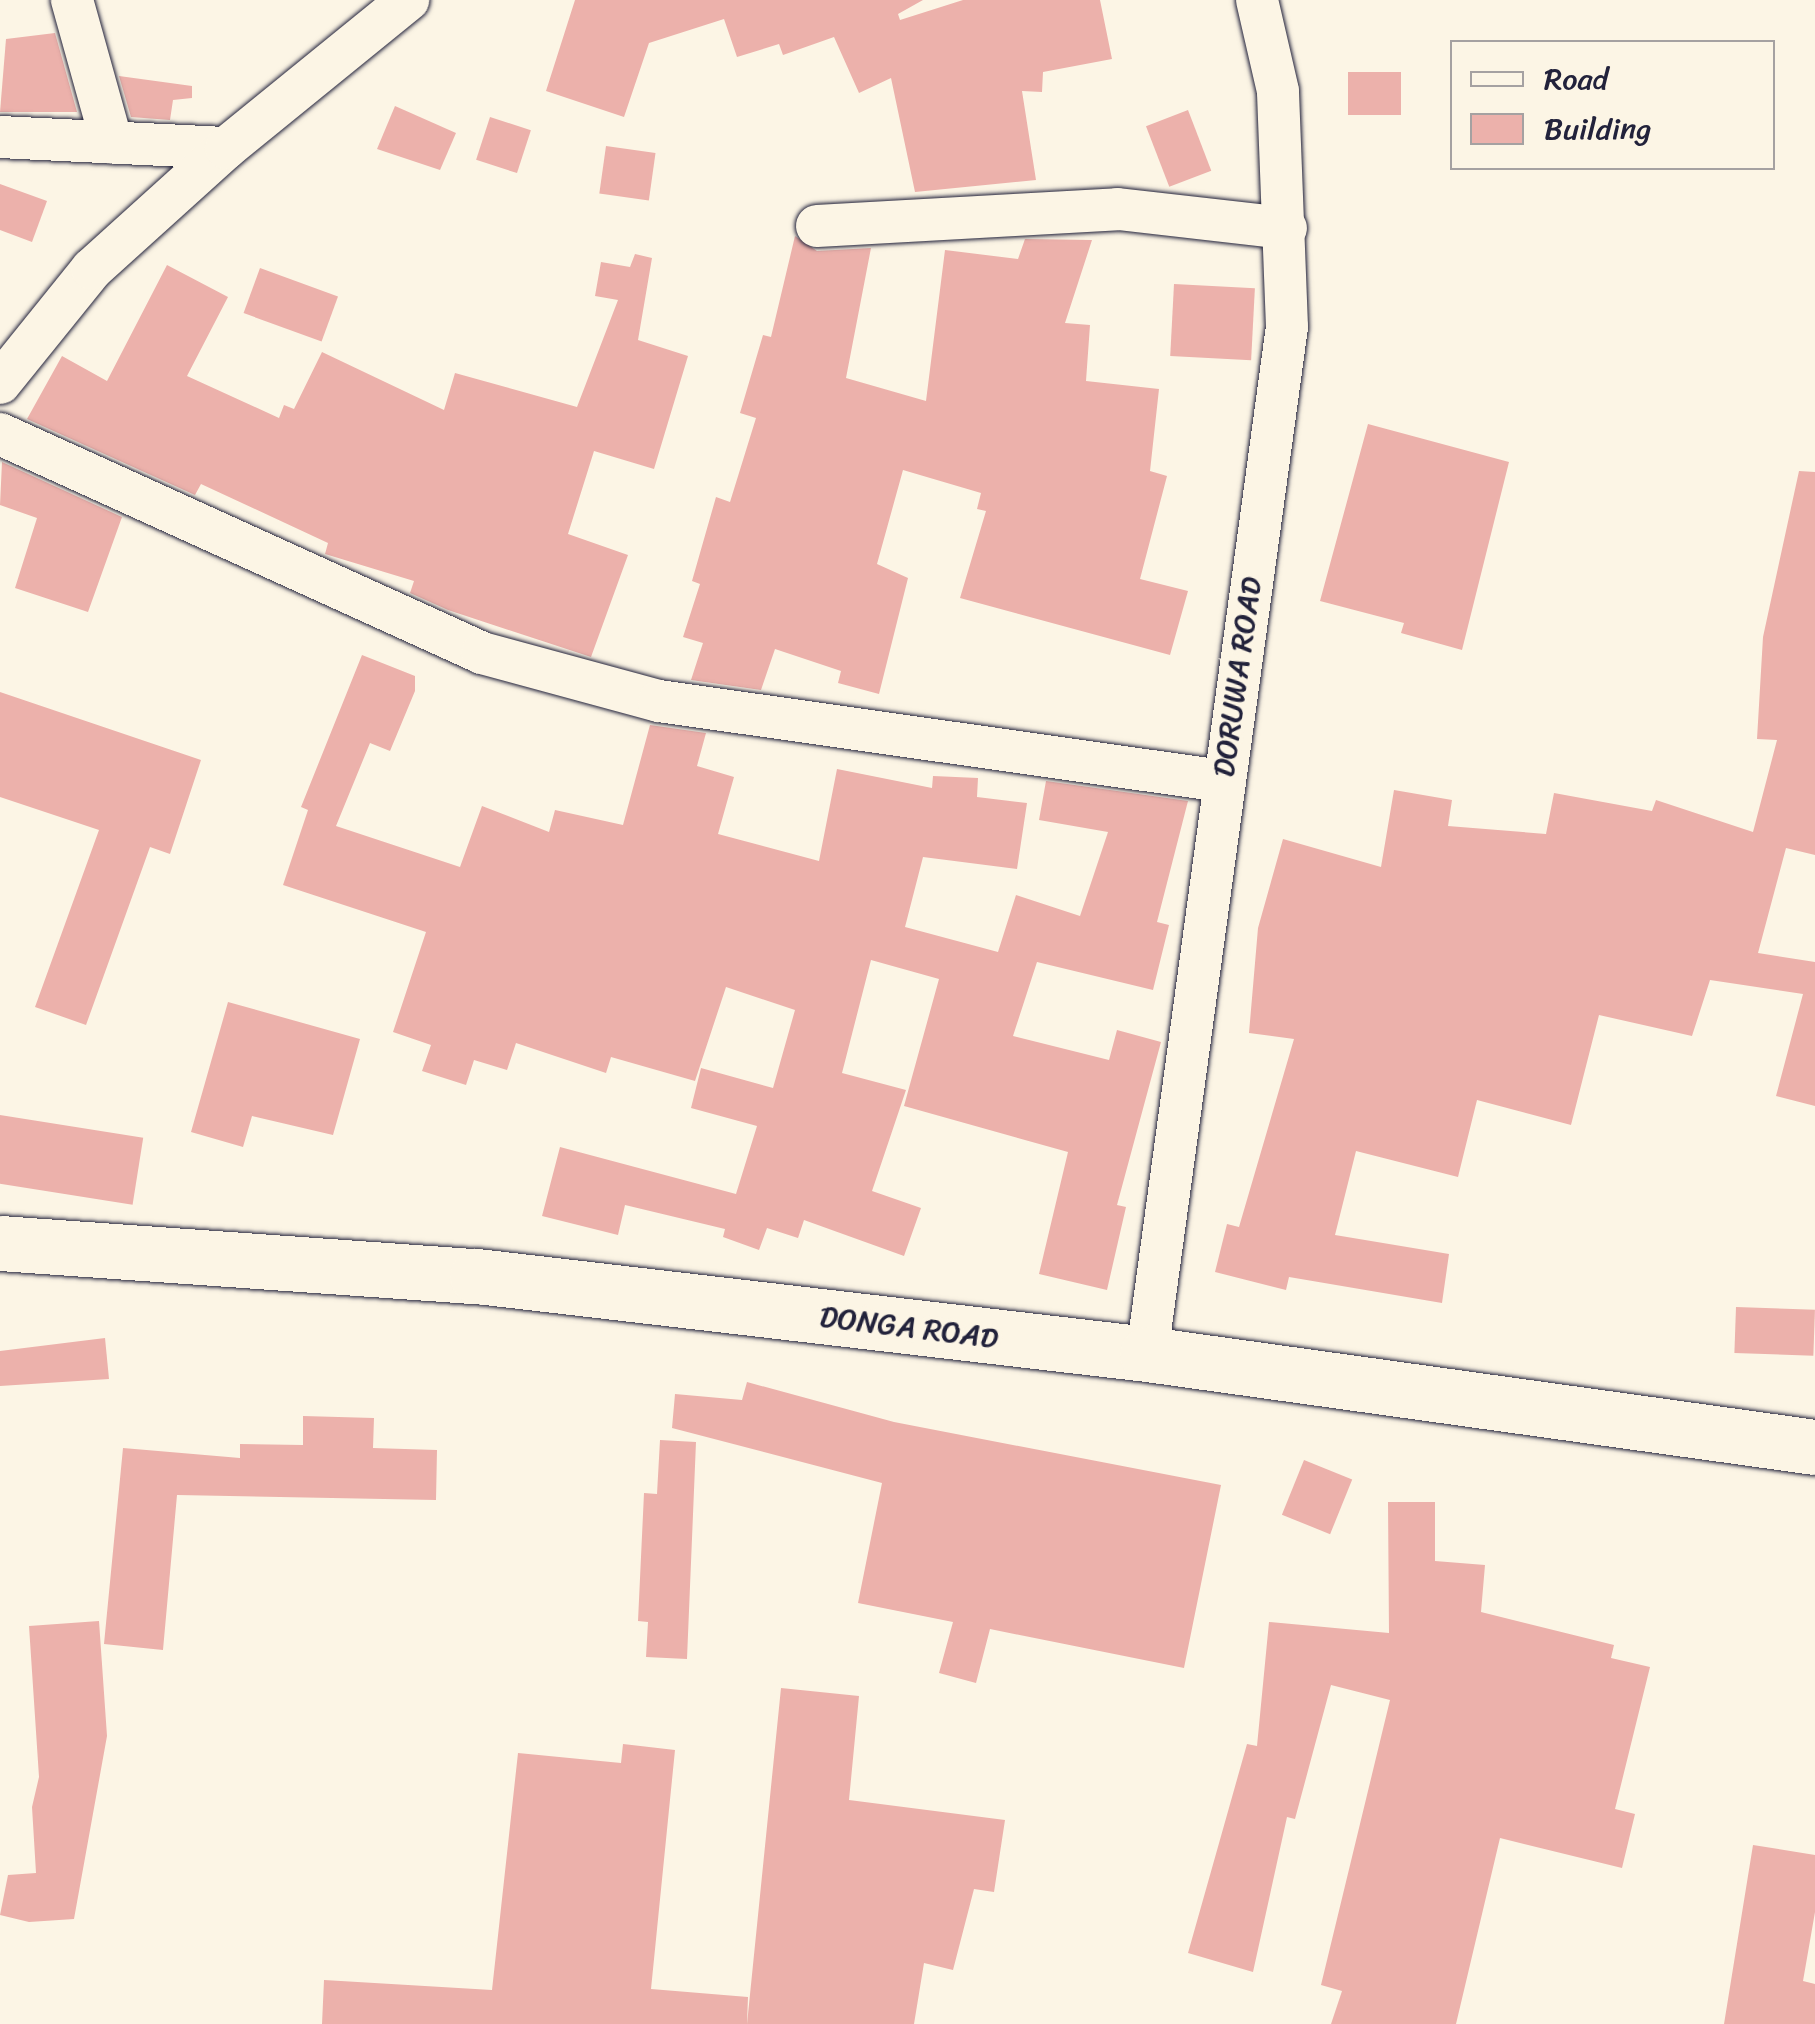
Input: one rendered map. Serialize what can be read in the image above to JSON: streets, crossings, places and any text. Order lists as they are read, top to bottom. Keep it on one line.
{"streets":{"street":["DORUWA ROAD","DONGA ROAD"]},"crossings":[["DORUWA ROAD","DONGA ROAD"]],"legend":["Road","Building"]}
